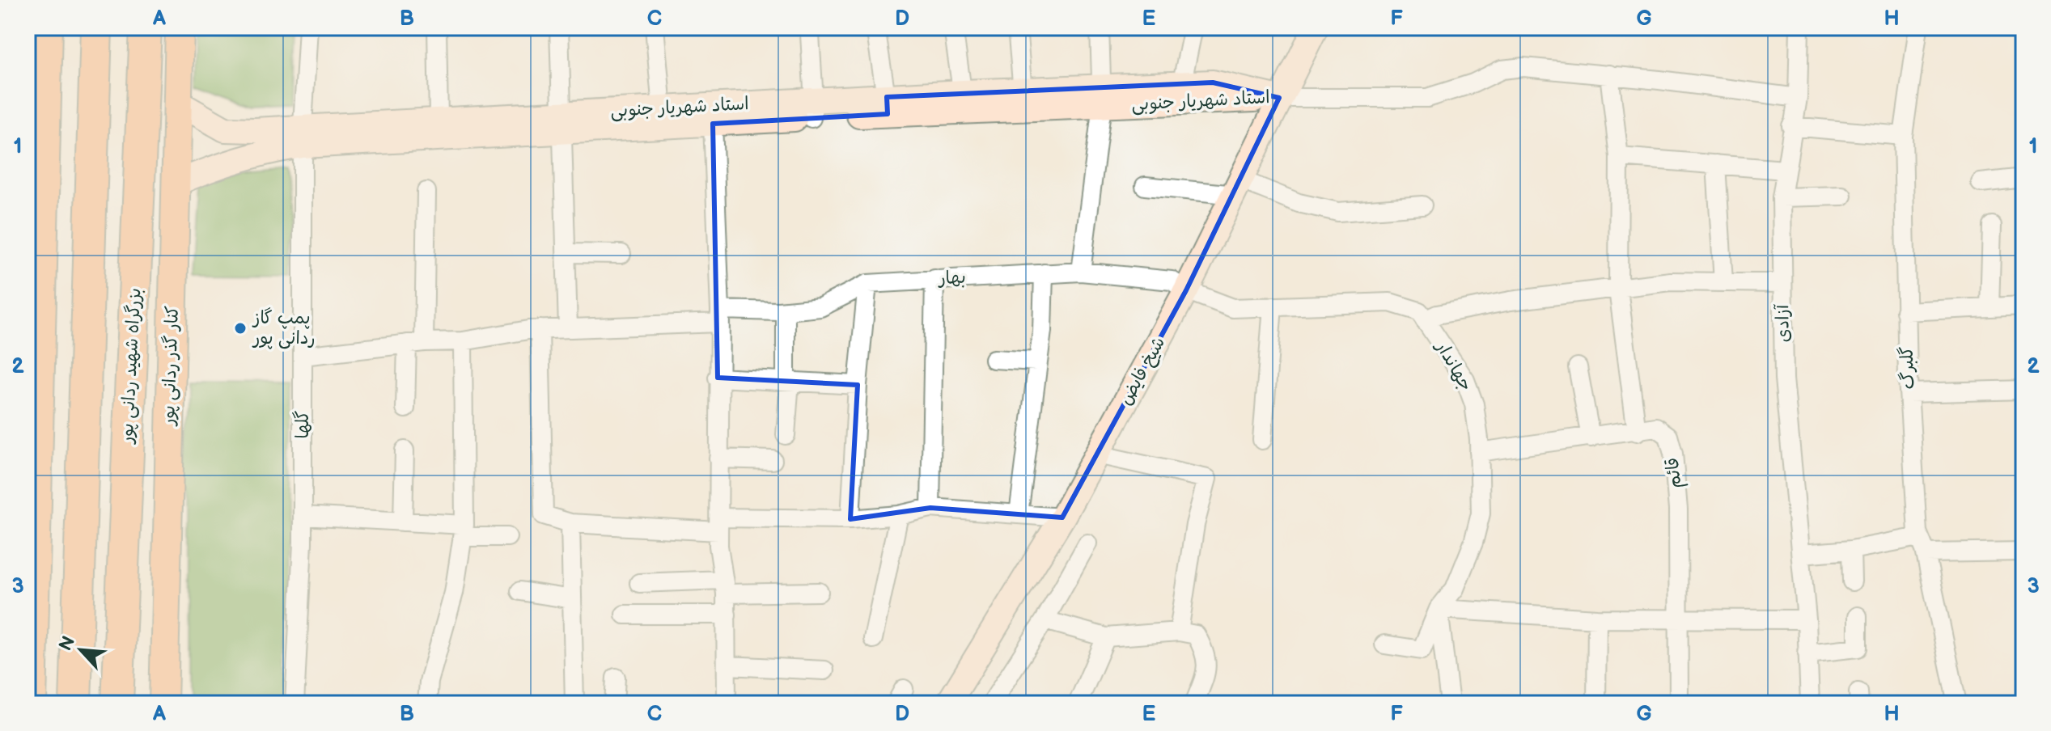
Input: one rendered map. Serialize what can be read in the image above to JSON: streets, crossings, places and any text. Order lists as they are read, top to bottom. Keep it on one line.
{"streets":{"highway":["بزرگراه شهید ردانی پور"],"main road":["کنار گذر ردانی پور"],"street":["استاد شهریار جنوبی","بهار","آزادی","جهاندار","گلبرگ","شیخ فایض","گلها","قائم"]},"crossings":[["استاد شهریار جنوبی","کنار گذر ردانی پور"],["استاد شهریار جنوبی","شیخ فایض"],["استاد شهریار جنوبی","گلها"],["بهار","جهاندار"],["بهار","شیخ فایض"],["بهار","گلها"],["جهاندار","شیخ فایض"],["جهاندار","قائم"]],"places":["پمپ گاز ردانی پور"],"north":"top left","grid":{"columns":["A","B","C","D","E","F","G","H"],"rows":["1","2","3"]}}
